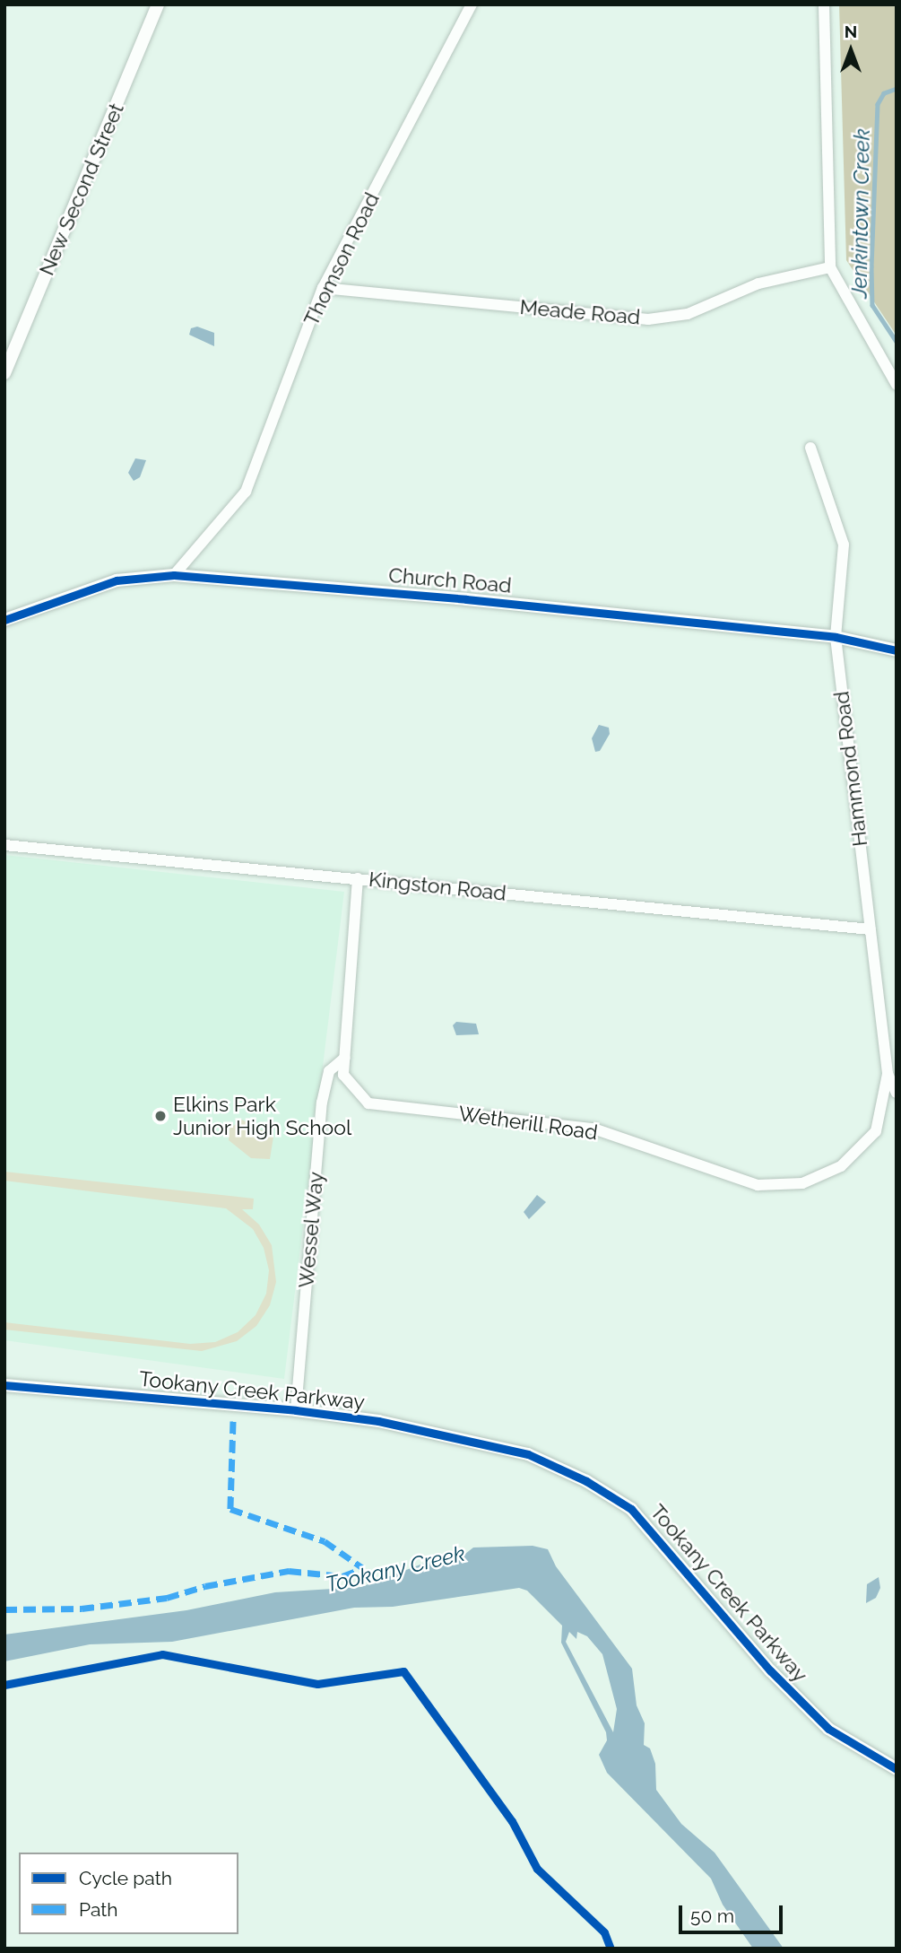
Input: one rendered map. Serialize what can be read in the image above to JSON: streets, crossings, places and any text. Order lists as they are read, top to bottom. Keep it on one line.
{"streets":{"street":["New Second Street","Thomson Road","Meade Road","Church Road","Hammond Road","Kingston Road","Wetherill Road","Wessel Way","Tookany Creek Parkway"]},"crossings":[["Thomson Road","Meade Road"],["Thomson Road","Church Road"],["Church Road","Hammond Road"],["Hammond Road","Kingston Road"],["Hammond Road","Wetherill Road"],["Kingston Road","Wetherill Road"],["Wetherill Road","Wessel Way"],["Wessel Way","Tookany Creek Parkway"]],"water":["Jenkintown Creek","Tookany Creek"],"places":["Elkins Park Junior High School"],"legend":["Cycle path","Path"],"scale_bar":"50 m","north":"top"}
